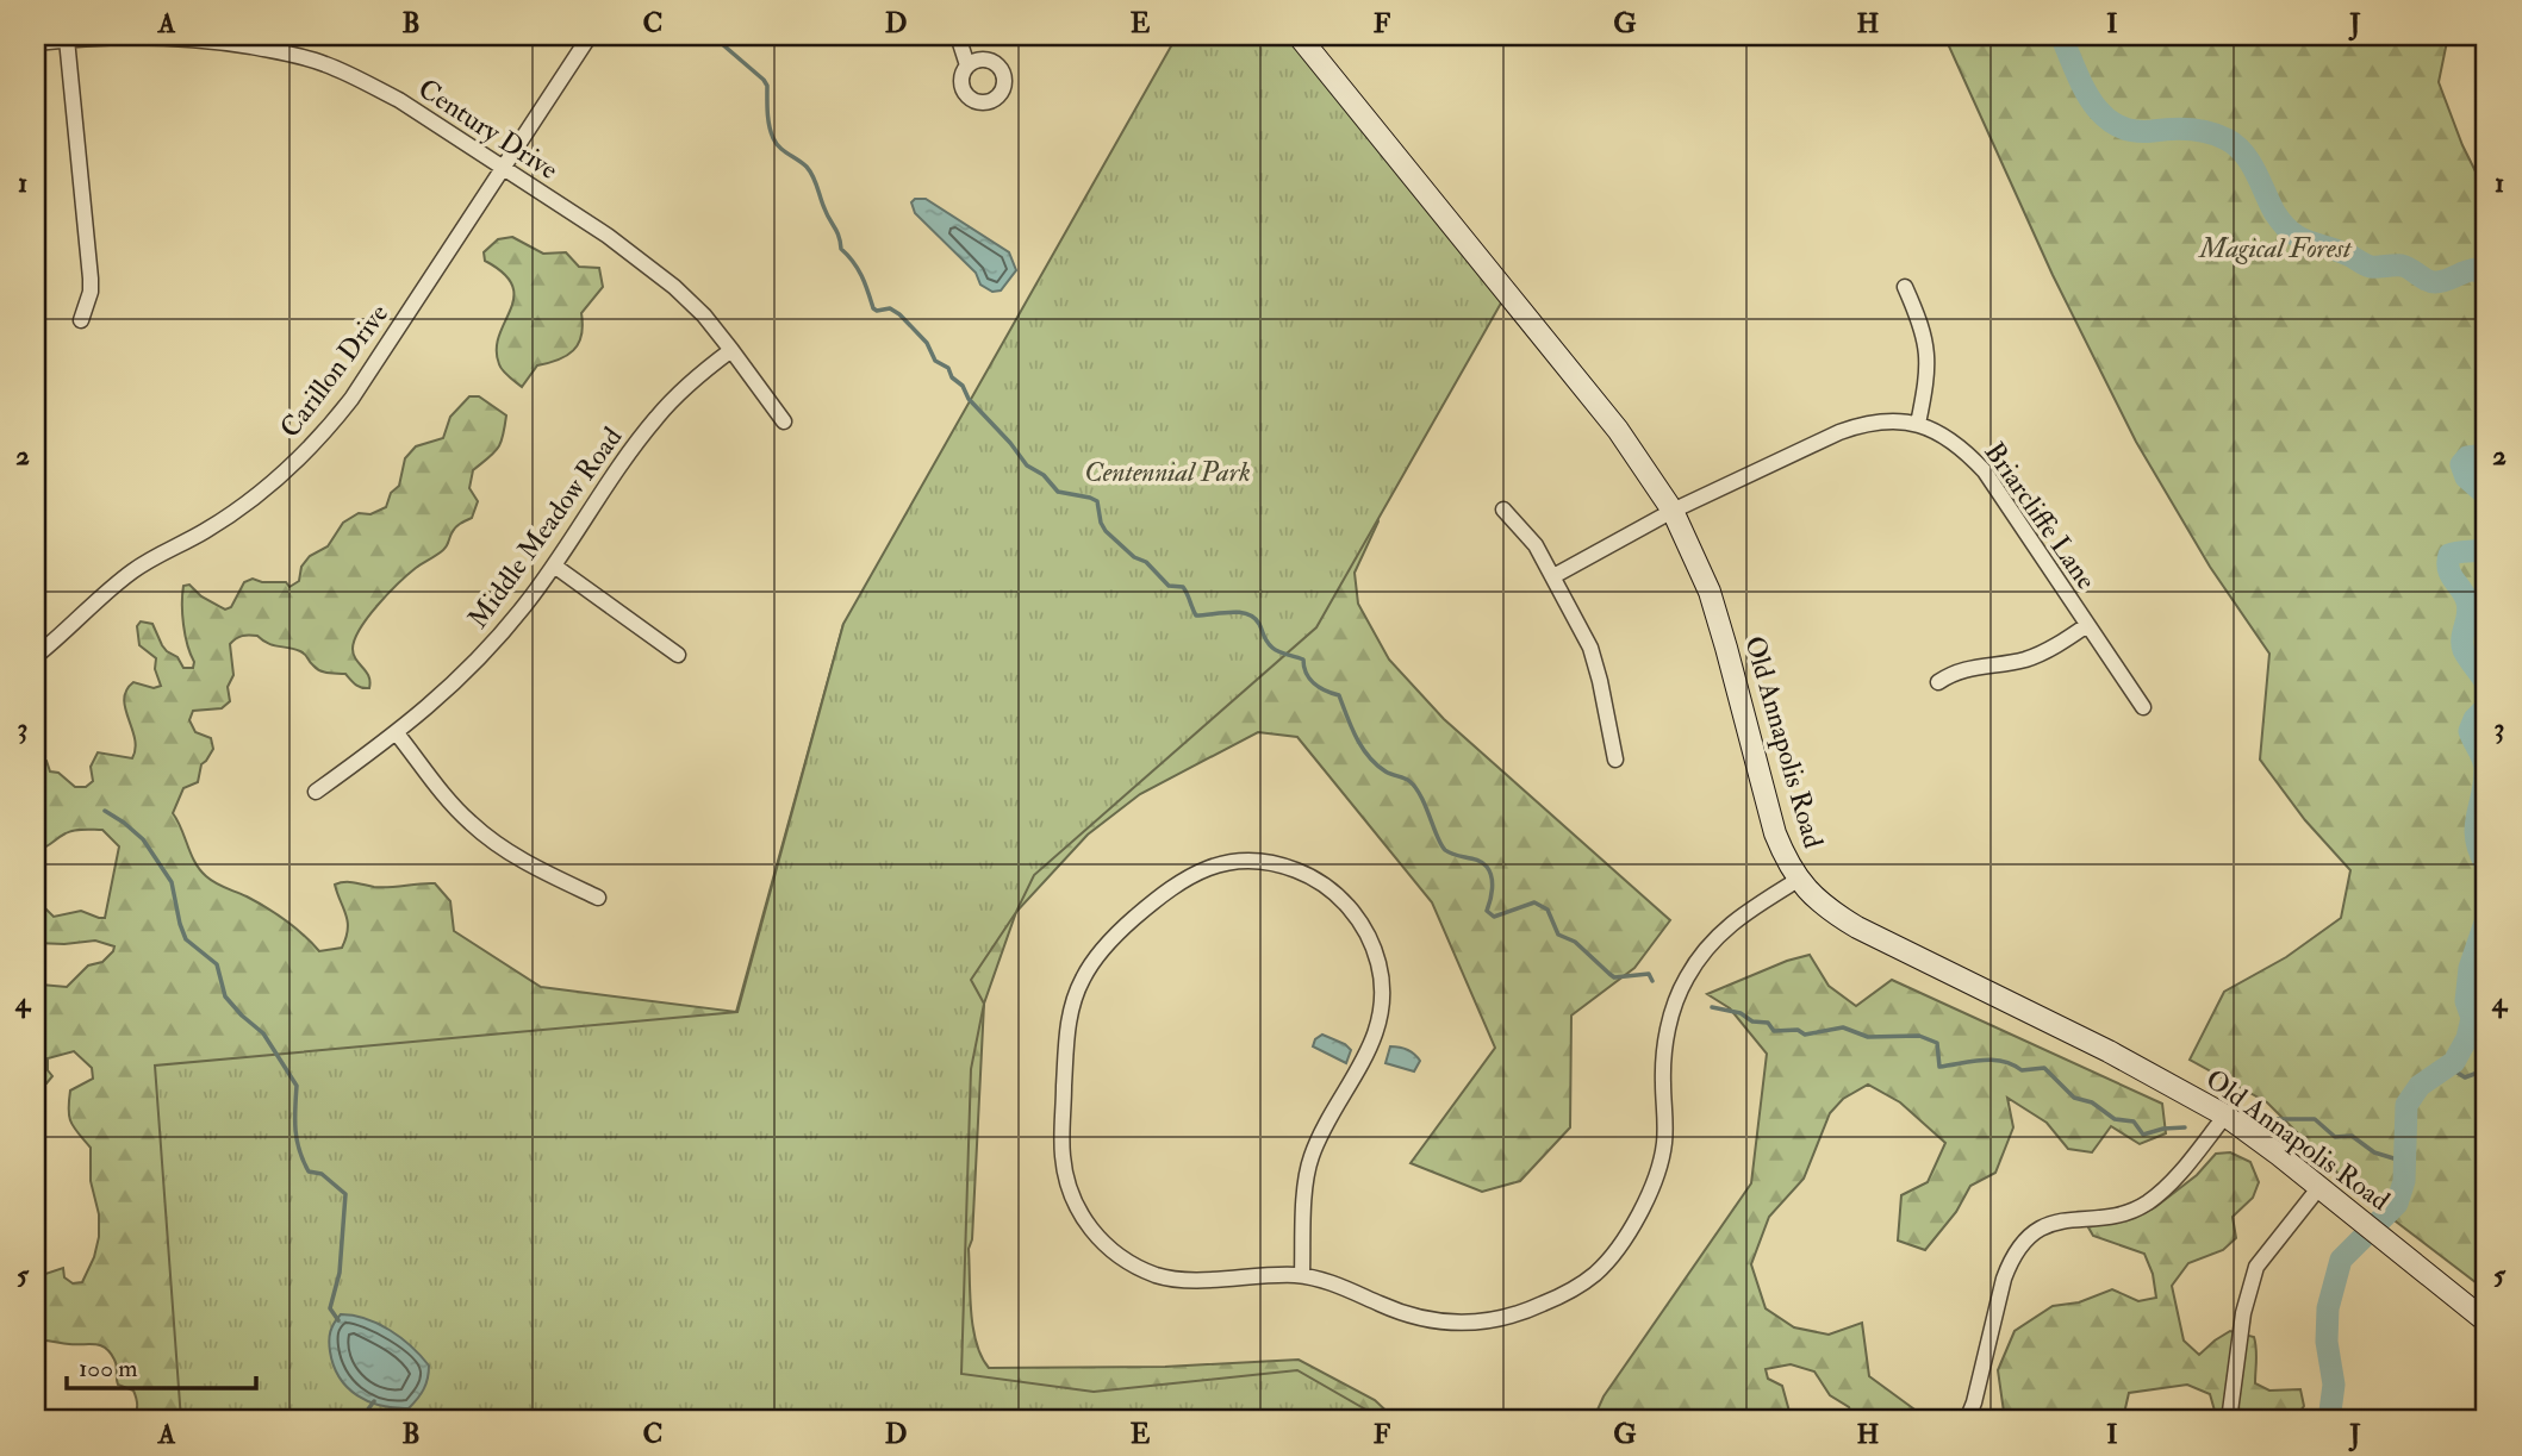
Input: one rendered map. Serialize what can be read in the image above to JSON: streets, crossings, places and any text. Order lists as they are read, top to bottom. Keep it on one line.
{"streets":{"street":["Century Drive","Carillon Drive","Briarcliffe Lane","Middle Meadow Road","Old Annapolis Road"]},"crossings":[["Century Drive","Carillon Drive"],["Century Drive","Middle Meadow Road"],["Briarcliffe Lane","Old Annapolis Road"]],"parks":["Magical Forest","Centennial Park"],"scale_bar":"100 m","grid":{"columns":["A","B","C","D","E","F","G","H","I","J"],"rows":["1","2","3","4","5"]}}
